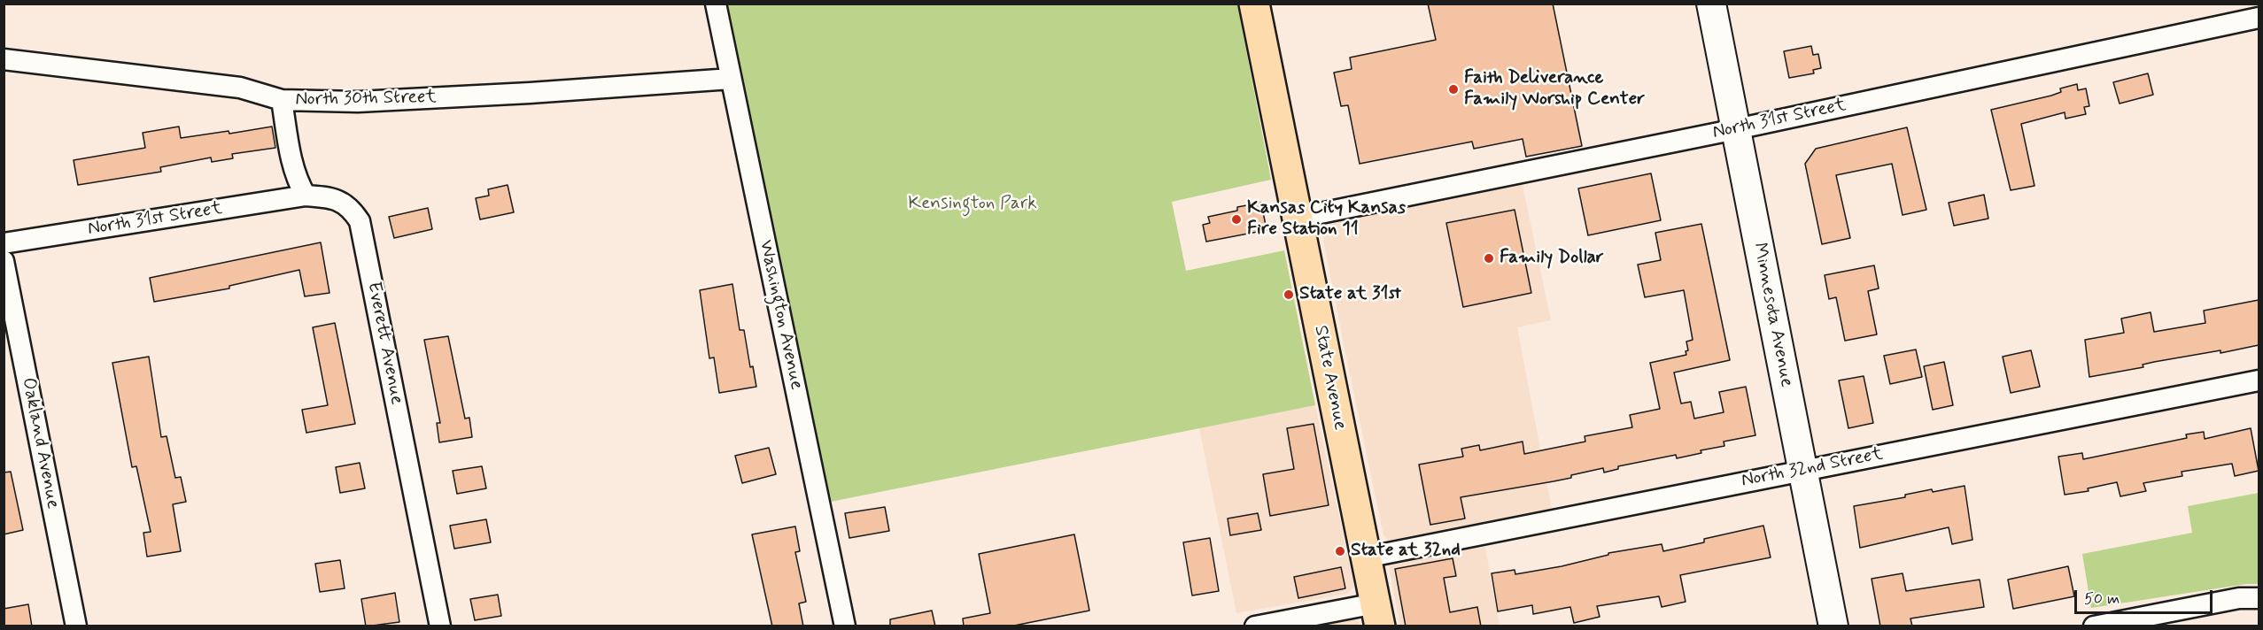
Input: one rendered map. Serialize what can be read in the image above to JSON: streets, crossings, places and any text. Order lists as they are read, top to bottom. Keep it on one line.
{"streets":{"main road":["Minnesota Avenue","State Avenue"],"street":["North 30th Street","North 31st Street","Washington Avenue","Everett Avenue","Oakland Avenue","North 32nd Street"]},"crossings":[["North 30th Street","Washington Avenue"],["North 31st Street","Minnesota Avenue"],["North 31st Street","Everett Avenue"],["North 31st Street","State Avenue"],["Minnesota Avenue","North 32nd Street"],["State Avenue","North 32nd Street"]],"parks":["Kensington Park"],"places":["Faith Deliverance Family Worship Center","Kansas City Kansas Fire Station 11","Family Dollar","State at 31st","State at 32nd"],"scale_bar":"50 m"}
